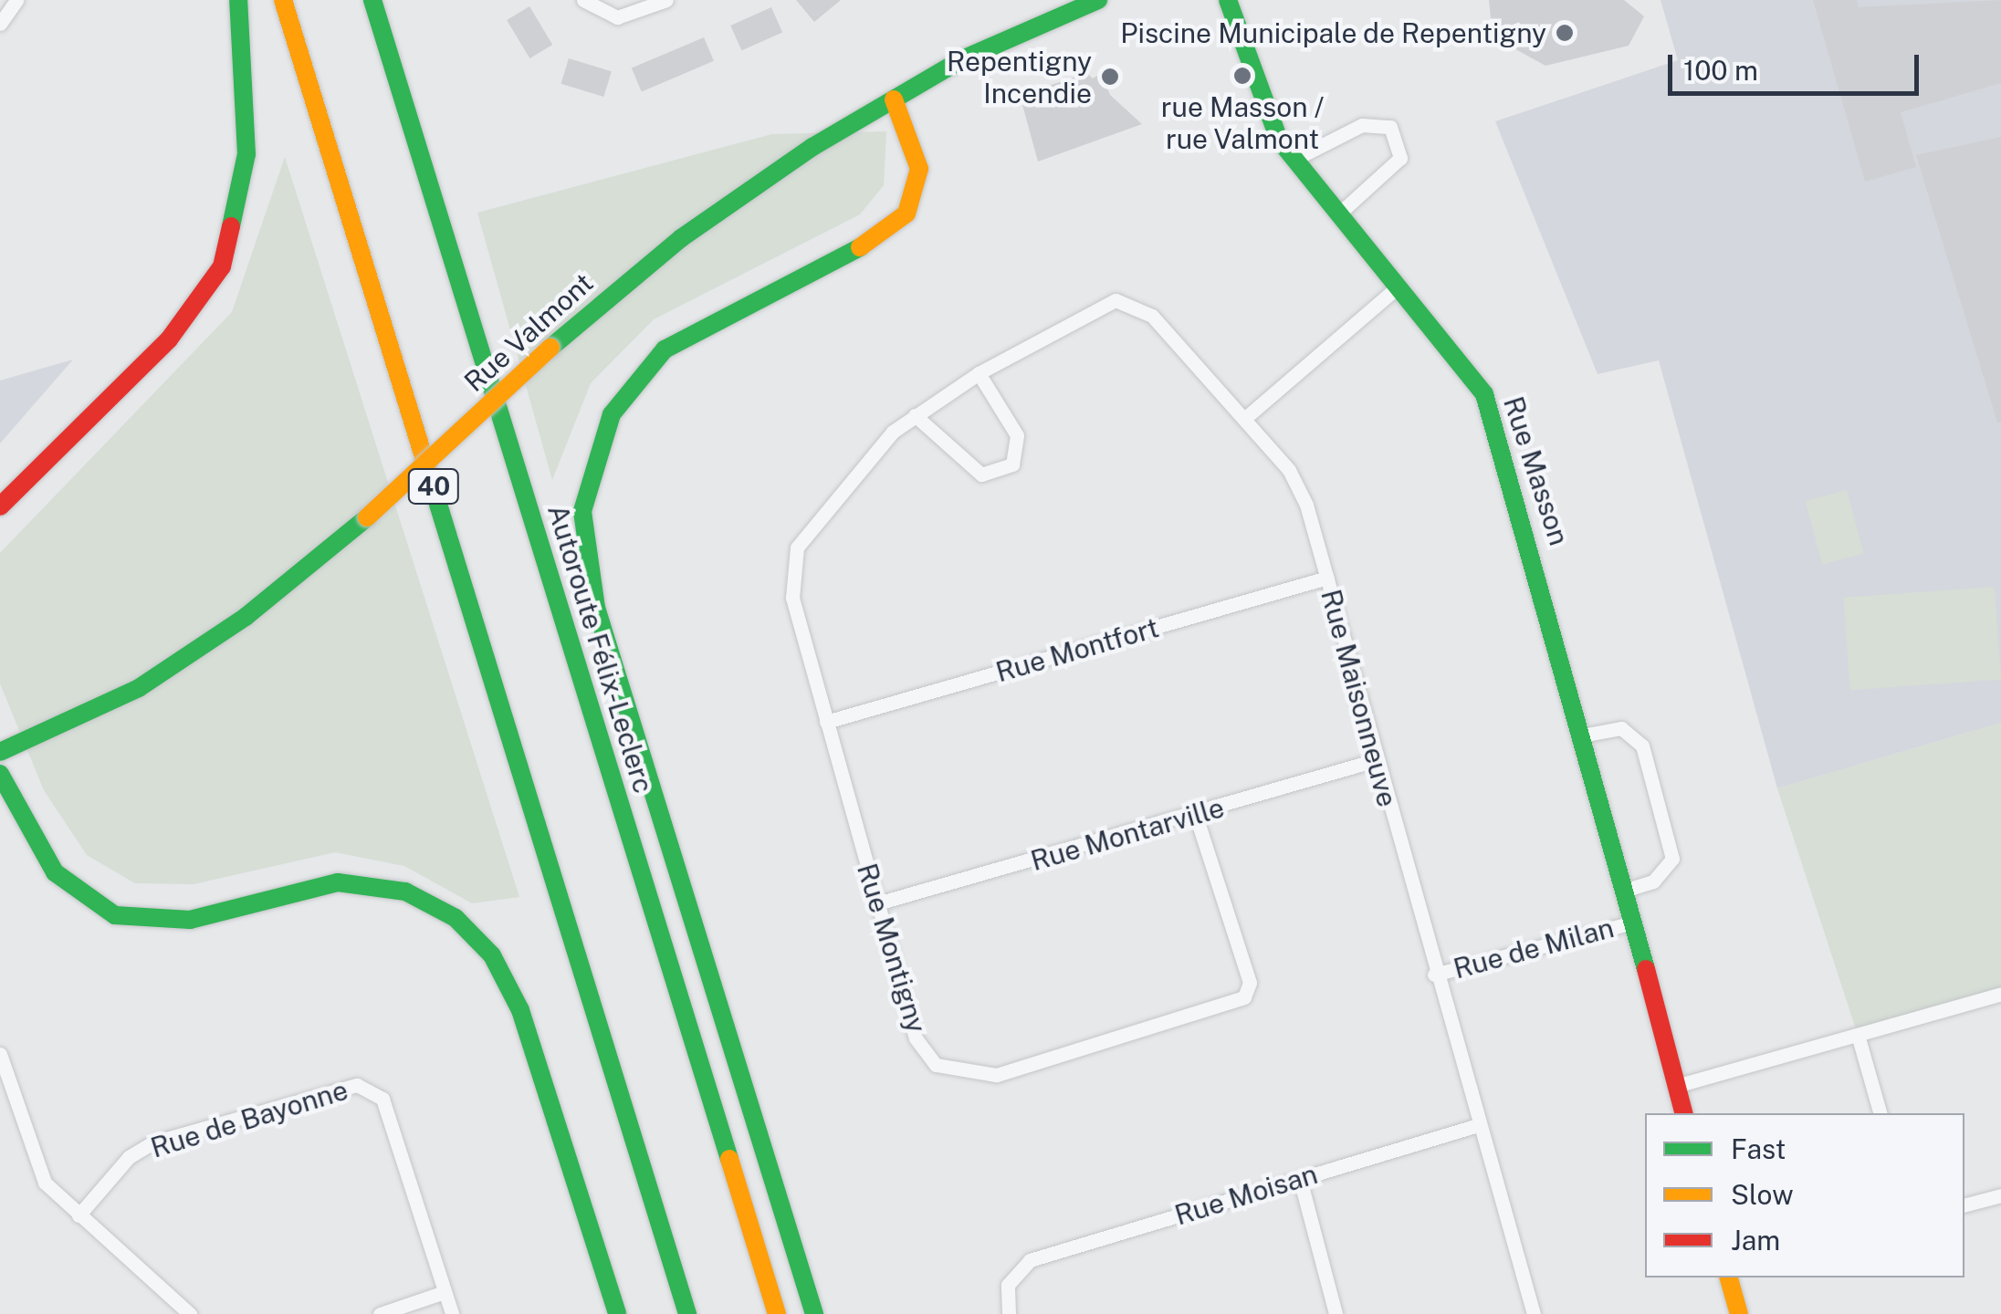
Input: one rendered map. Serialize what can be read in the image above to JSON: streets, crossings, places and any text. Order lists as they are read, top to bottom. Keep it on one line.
{"streets":{"main road":["Rue Valmont","Rue Masson","40","Autoroute Félix-Leclerc"],"street":["Rue Montfort","Rue Maisonneuve","Rue Montarville","Rue Montigny","Rue de Milan","Rue de Bayonne","Rue Moisan"]},"crossings":[["Rue Masson","Rue de Milan"],["Rue Montfort","Rue Maisonneuve"],["Rue Montfort","Rue Montigny"],["Rue Maisonneuve","Rue Montarville"],["Rue Maisonneuve","Rue Montigny"],["Rue Maisonneuve","Rue de Milan"],["Rue Maisonneuve","Rue Moisan"],["Rue Montarville","Rue Montigny"]],"places":["Piscine Municipale de Repentigny","rue Masson / rue Valmont","Repentigny Incendie"],"legend":["Fast","Slow","Jam"],"scale_bar":"100 m"}
